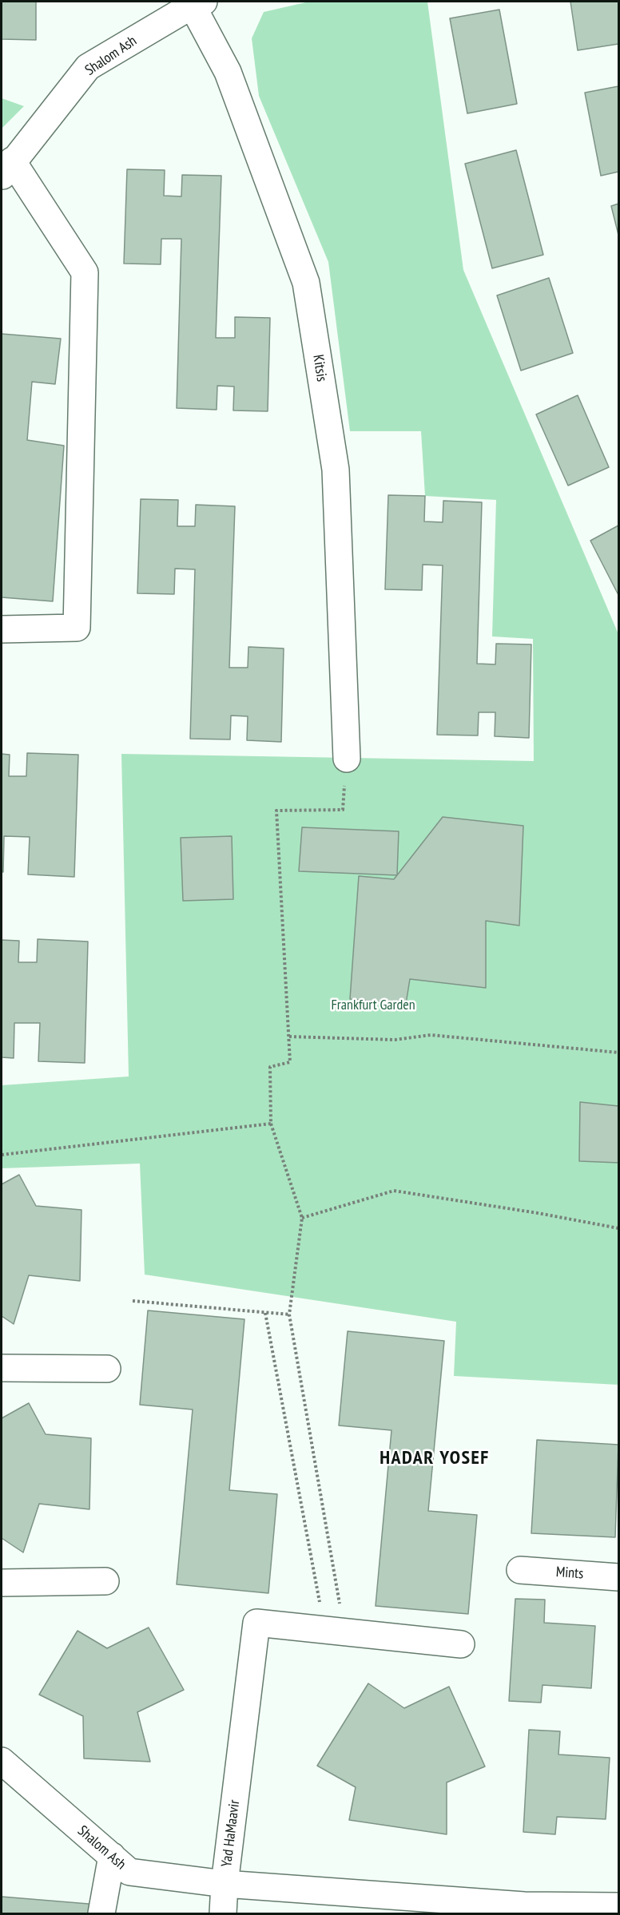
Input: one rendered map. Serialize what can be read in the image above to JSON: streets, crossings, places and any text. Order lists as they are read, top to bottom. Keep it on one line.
{"streets":{"street":["Shalom Ash","Kitsis","Mints","Yad HaMaavir"]},"crossings":[["Shalom Ash","Kitsis"],["Shalom Ash","Yad HaMaavir"]],"districts":["HADAR YOSEF"],"parks":["Frankfurt Garden"]}
